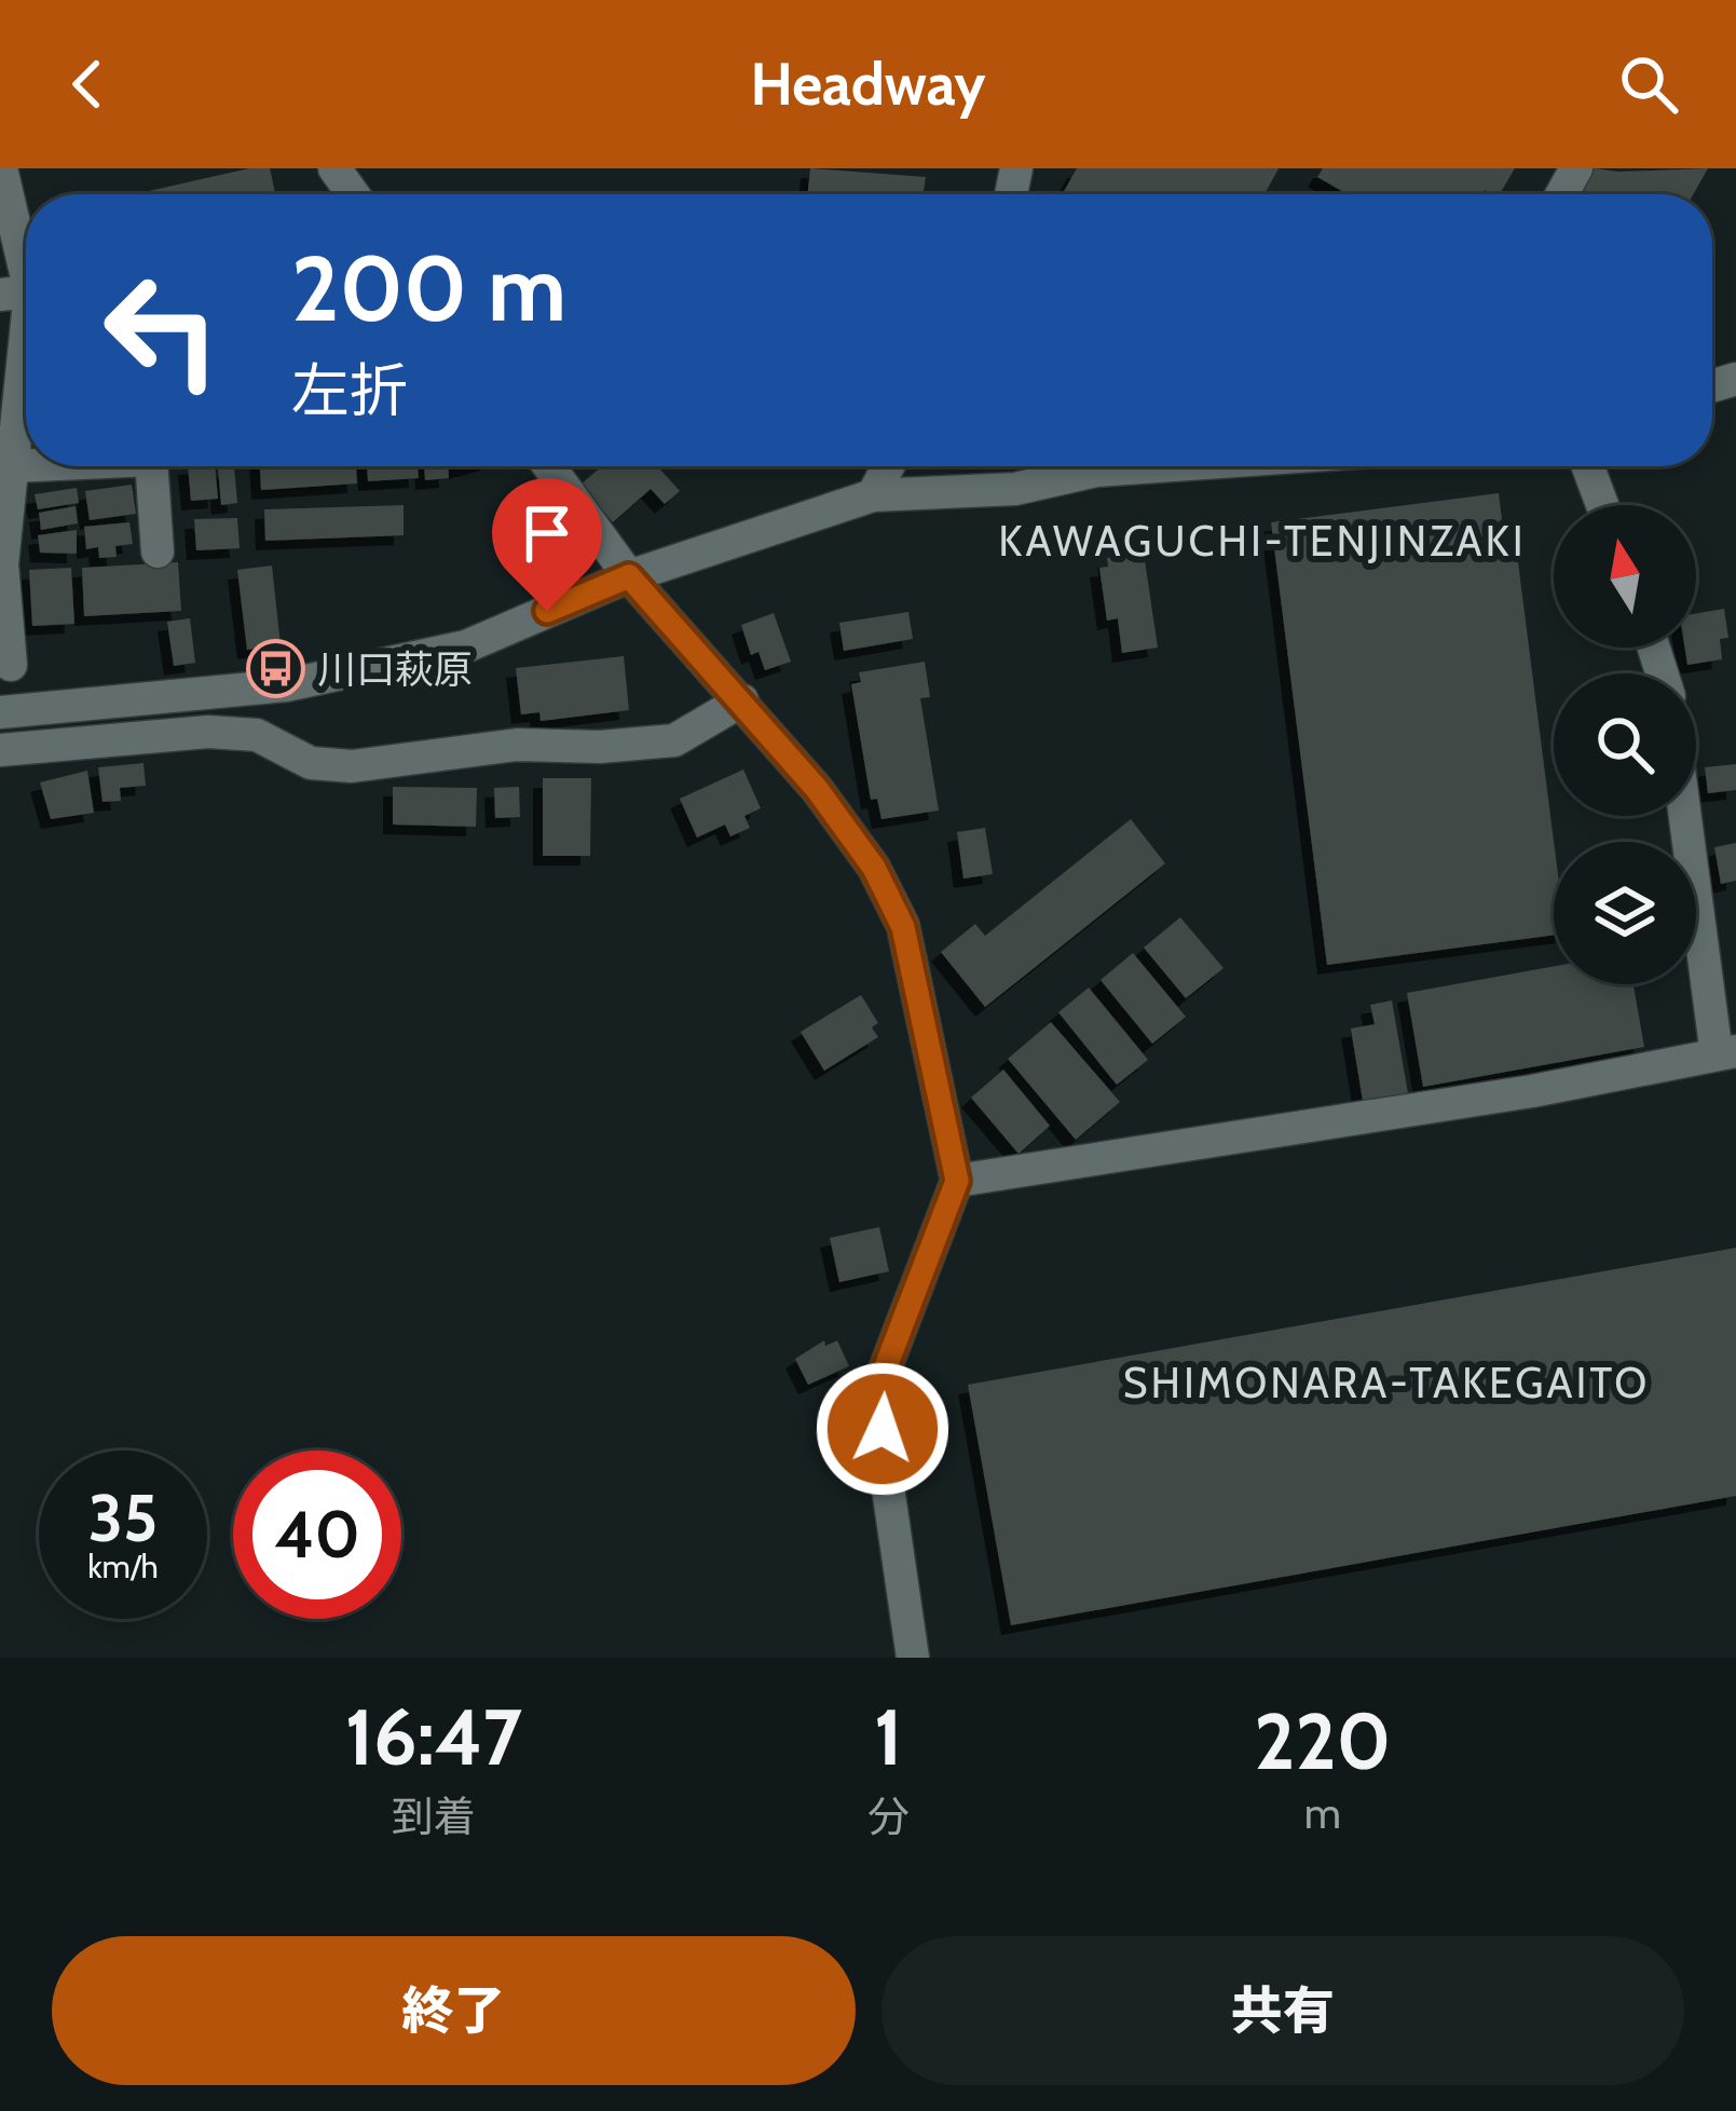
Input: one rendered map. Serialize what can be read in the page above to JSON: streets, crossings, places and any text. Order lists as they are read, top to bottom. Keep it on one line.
{"districts":["KAWAGUCHI-TENJINZAKI","SHIMONARA-TAKEGAITO"],"places":{"bus stop":["川口萩原"]},"north":"top","page":{"header":"Headway","turn":["200 m","左折"],"speed":"35 km/h","limit":"40","eta":["16:47","到着","1","分","220","m"],"buttons":["終了","共有"]}}
